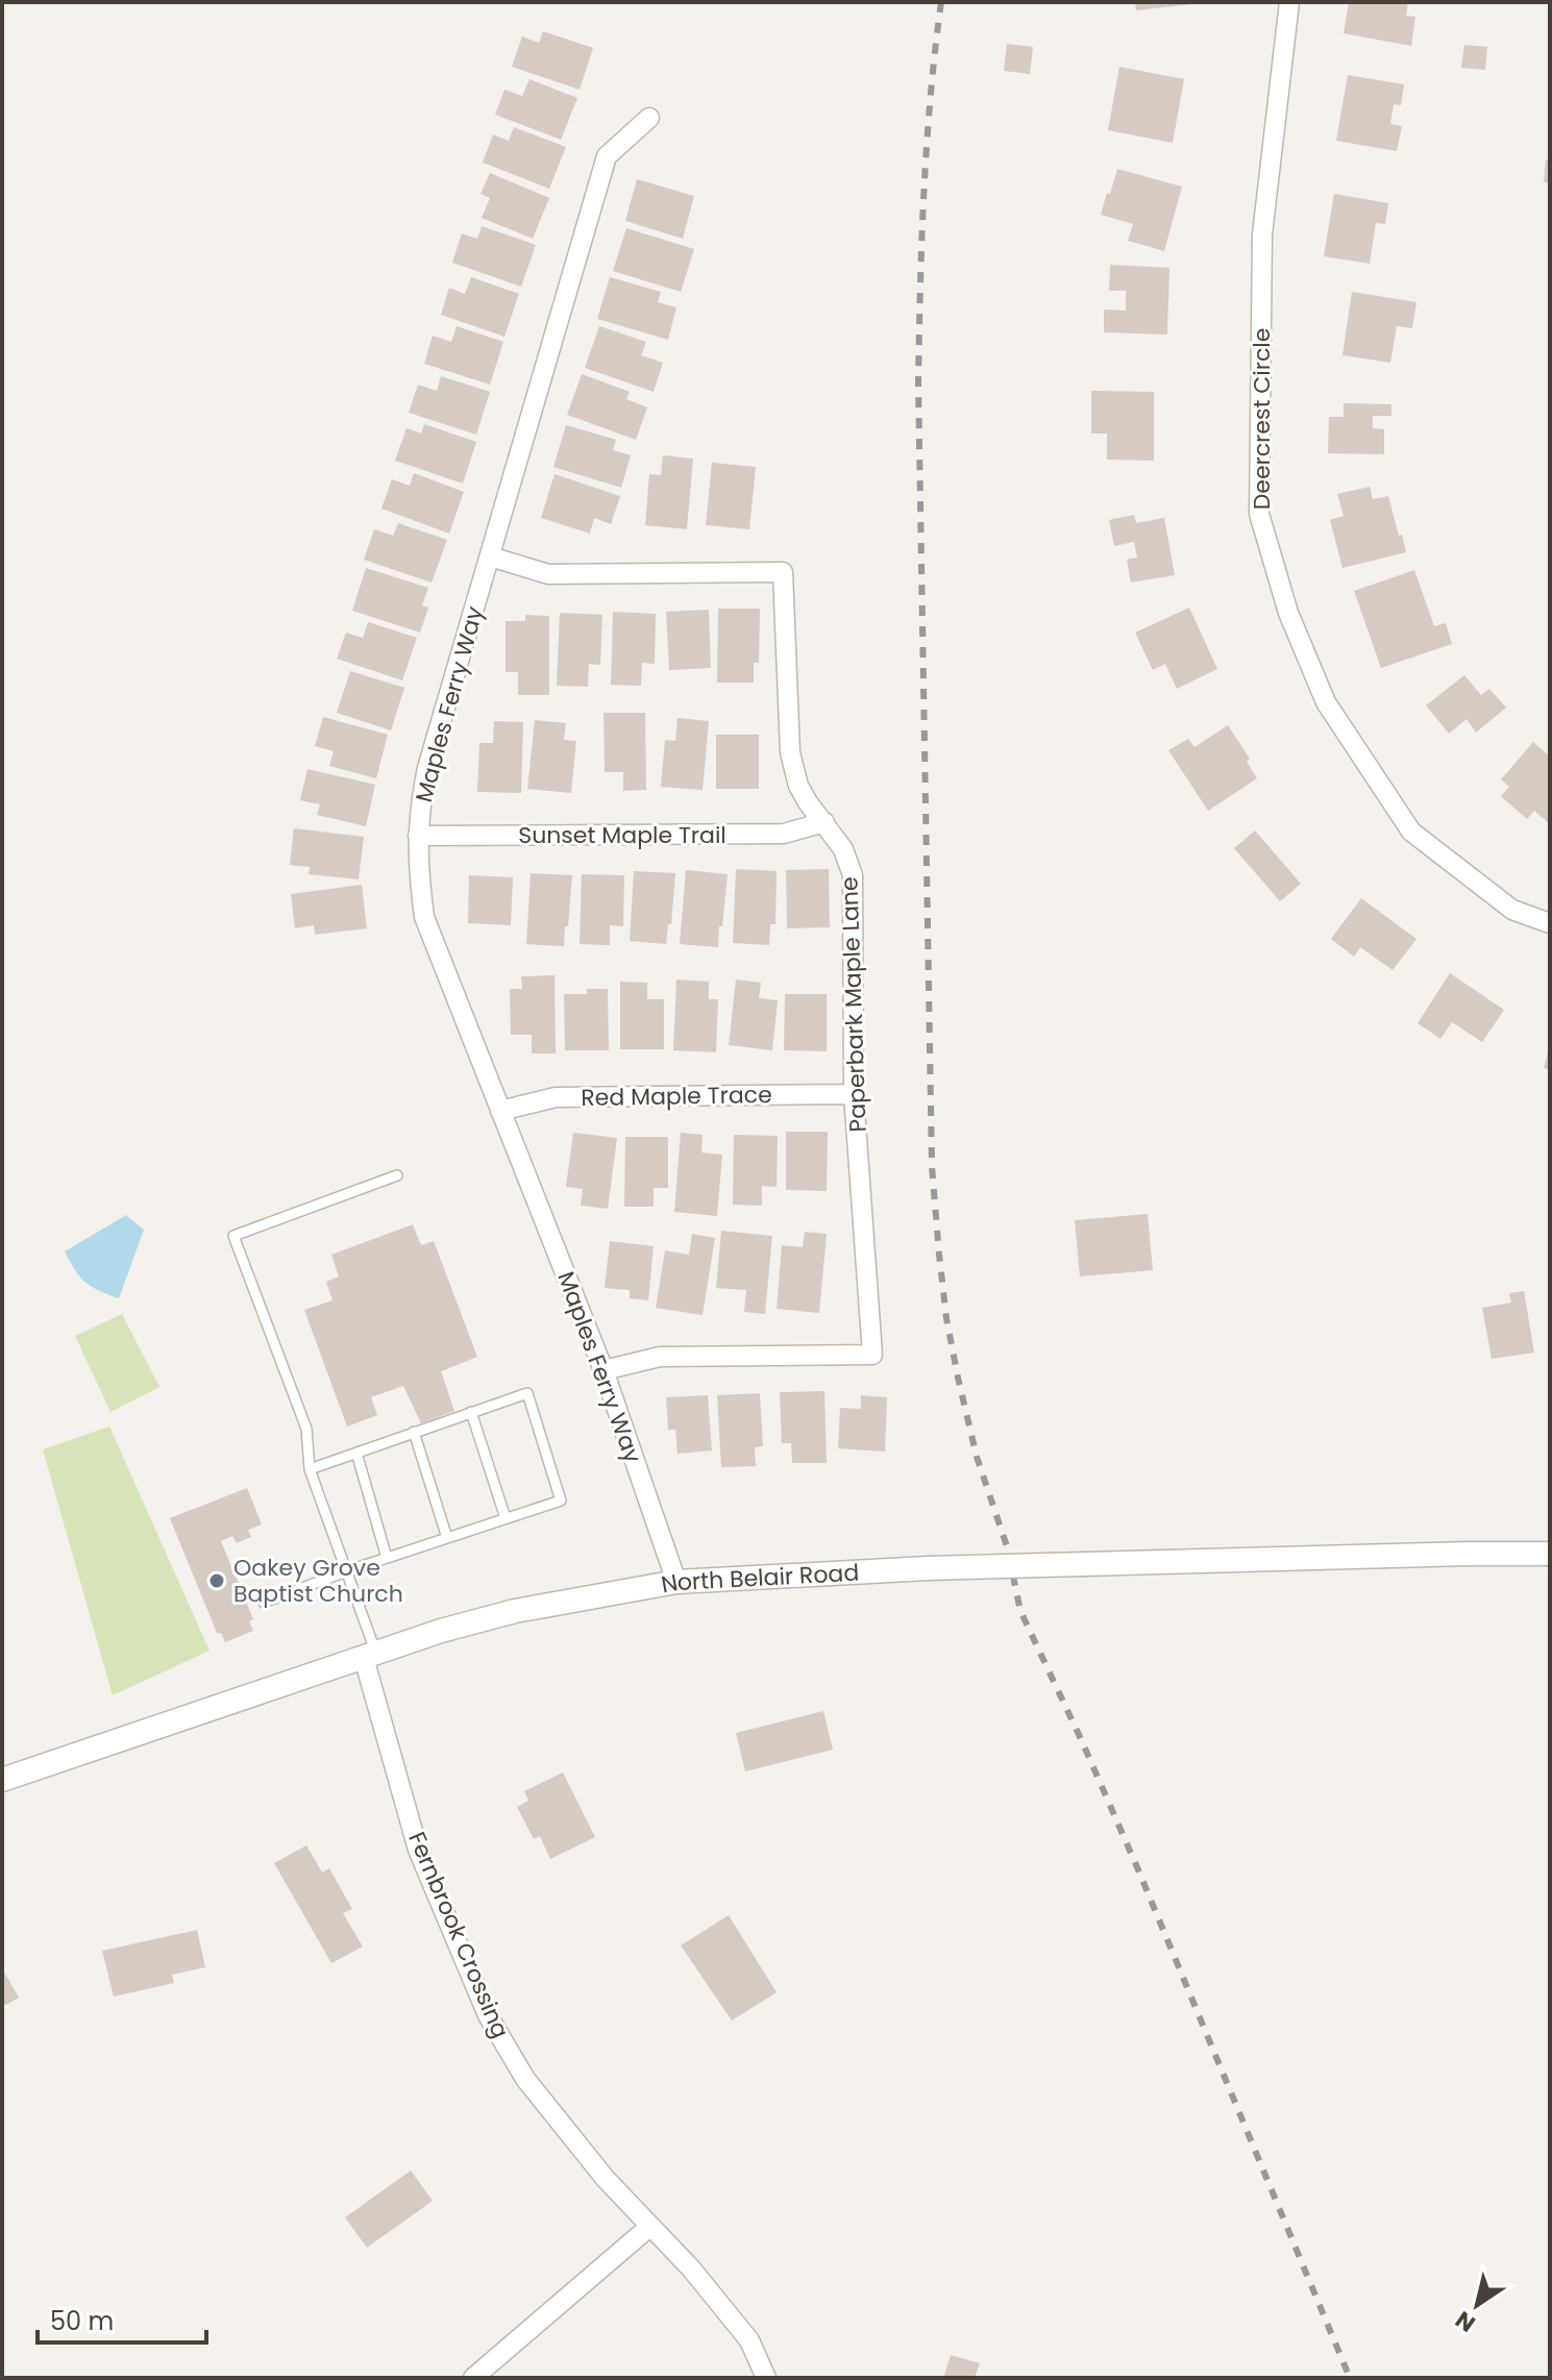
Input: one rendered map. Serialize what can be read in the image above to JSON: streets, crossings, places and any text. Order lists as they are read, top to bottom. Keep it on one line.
{"streets":{"street":["Deercrest Circle","Maples Ferry Way","Sunset Maple Trail","Paperbark Maple Lane","Red Maple Trace","North Belair Road","Fernbrook Crossing"]},"crossings":[["Maples Ferry Way","Sunset Maple Trail"],["Maples Ferry Way","Paperbark Maple Lane"],["Maples Ferry Way","Red Maple Trace"],["Maples Ferry Way","North Belair Road"],["Sunset Maple Trail","Paperbark Maple Lane"],["Paperbark Maple Lane","Red Maple Trace"],["North Belair Road","Fernbrook Crossing"]],"places":["Oakey Grove Baptist Church"],"scale_bar":"50 m","north":"bottom left"}
